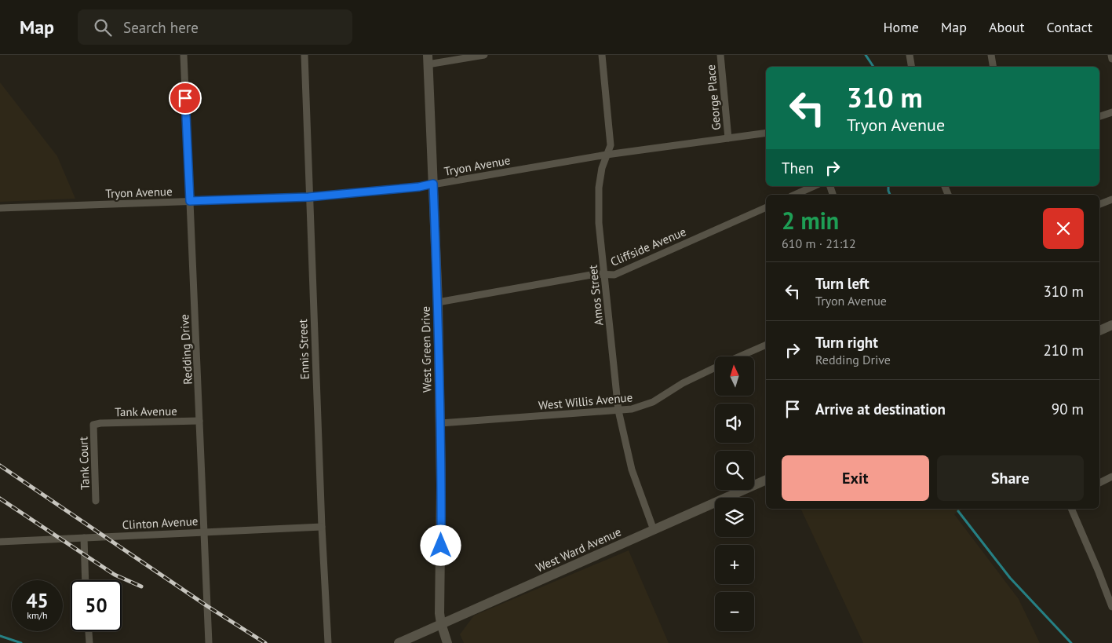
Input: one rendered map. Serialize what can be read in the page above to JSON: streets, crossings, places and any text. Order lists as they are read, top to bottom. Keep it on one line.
{"streets":{"main road":["West Green Drive","West Ward Avenue"],"street":["George Place","Tryon Avenue","Cliffside Avenue","Amos Street","Redding Drive","Ennis Street","West Willis Avenue","Tank Avenue","Tank Court","Clinton Avenue"]},"crossings":[["George Place","Tryon Avenue"],["Tryon Avenue","Amos Street"],["Tryon Avenue","Redding Drive"],["Tryon Avenue","Ennis Street"],["Tryon Avenue","West Green Drive"],["Cliffside Avenue","Amos Street"],["Cliffside Avenue","West Green Drive"],["Amos Street","West Willis Avenue"],["Amos Street","West Ward Avenue"],["Redding Drive","Tank Avenue"],["Redding Drive","Clinton Avenue"],["Ennis Street","Clinton Avenue"],["West Green Drive","West Willis Avenue"],["West Green Drive","West Ward Avenue"],["Tank Avenue","Tank Court"]],"north":"top","page":{"header":"Map","search":"Search here","nav":["Home","Map","About","Contact"],"turn":["310 m","Tryon Avenue"],"then":"Then","heading":["2 min","610 m · 21:12"],"list":[{"name":"Turn left","note":"Tryon Avenue","value":"310 m"},{"name":"Turn right","note":"Redding Drive","value":"210 m"},{"name":"Arrive at destination","value":"90 m"}],"map_buttons":["+","−"],"buttons":["Exit","Share"],"speed":"45 km/h","limit":"50"}}
